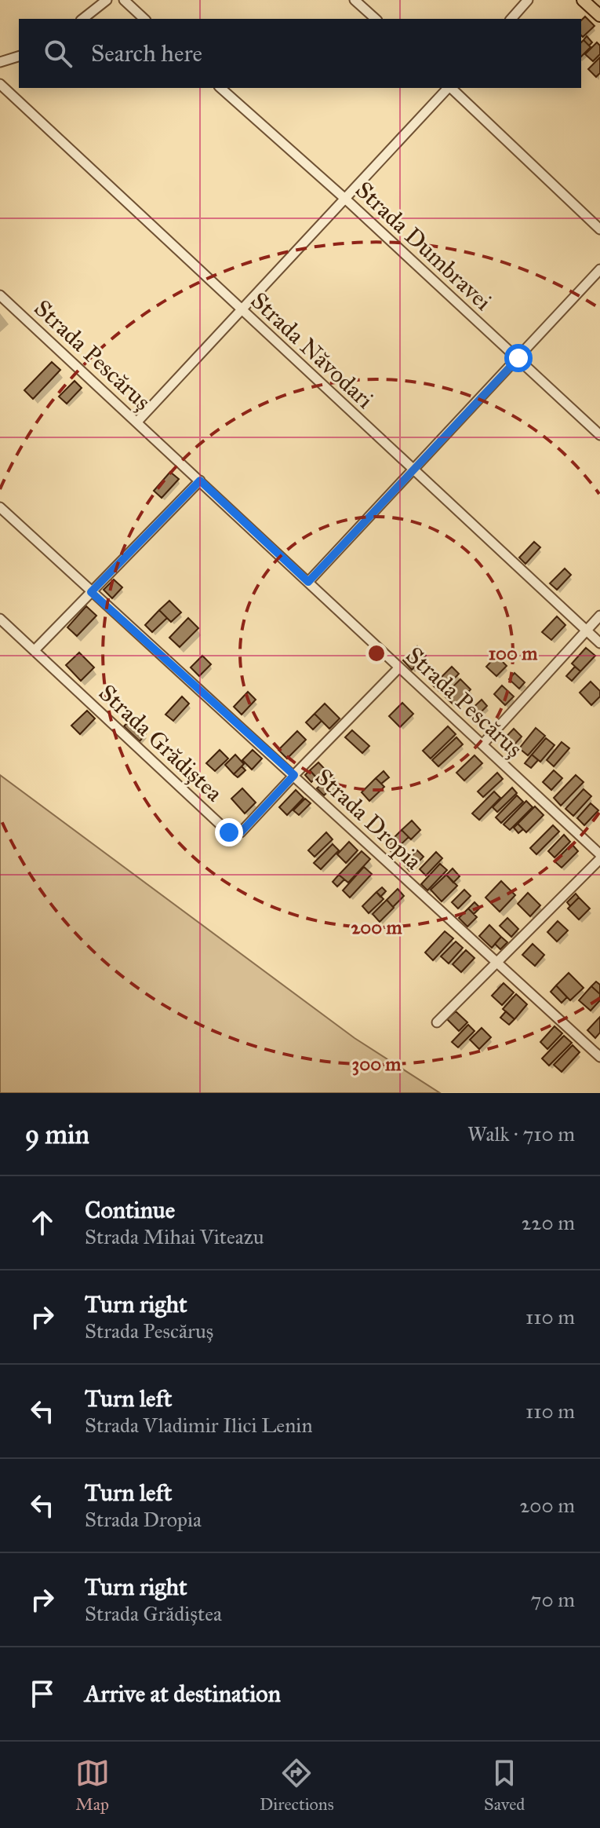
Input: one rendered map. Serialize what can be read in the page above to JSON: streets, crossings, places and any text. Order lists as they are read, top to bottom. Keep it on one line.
{"streets":{"street":["Strada Dumbravei","Strada Năvodari","Strada Pescăruș","Strada Grădiștea","Strada Dropia"]},"crossings":[["Strada Pescăruș","Strada Grădiștea"],["Strada Grădiștea","Strada Dropia"]],"page":{"search":"Search here","heading":["9 min","Walk · 710 m"],"list":[["Continue","Strada Mihai Viteazu","220 m"],["Turn right","Strada Pescăruș","110 m"],["Turn left","Strada Vladimir Ilici Lenin","110 m"],["Turn left","Strada Dropia","200 m"],["Turn right","Strada Grădiștea","70 m"],"Arrive at destination"],"nav":["Map","Directions","Saved"]},"rings":["100 m","200 m","300 m"]}
